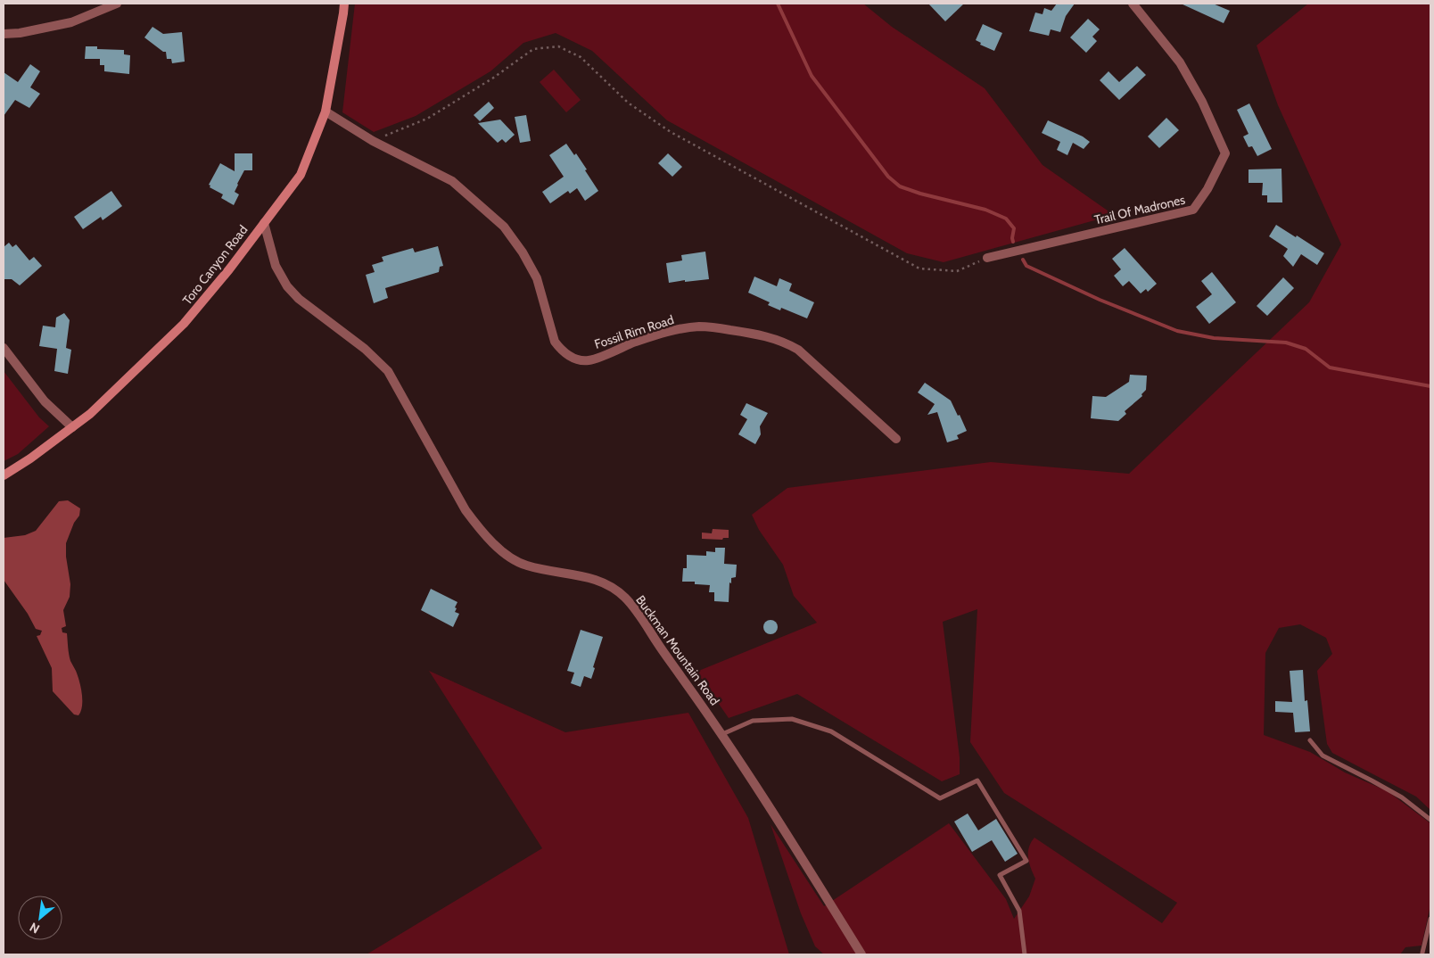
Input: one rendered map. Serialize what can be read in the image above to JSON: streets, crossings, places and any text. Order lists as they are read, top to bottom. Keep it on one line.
{"streets":{"street":["Trail Of Madrones","Toro Canyon Road","Fossil Rim Road","Buckman Mountain Road"]},"crossings":[["Toro Canyon Road","Fossil Rim Road"],["Toro Canyon Road","Buckman Mountain Road"]],"north":"bottom left"}
